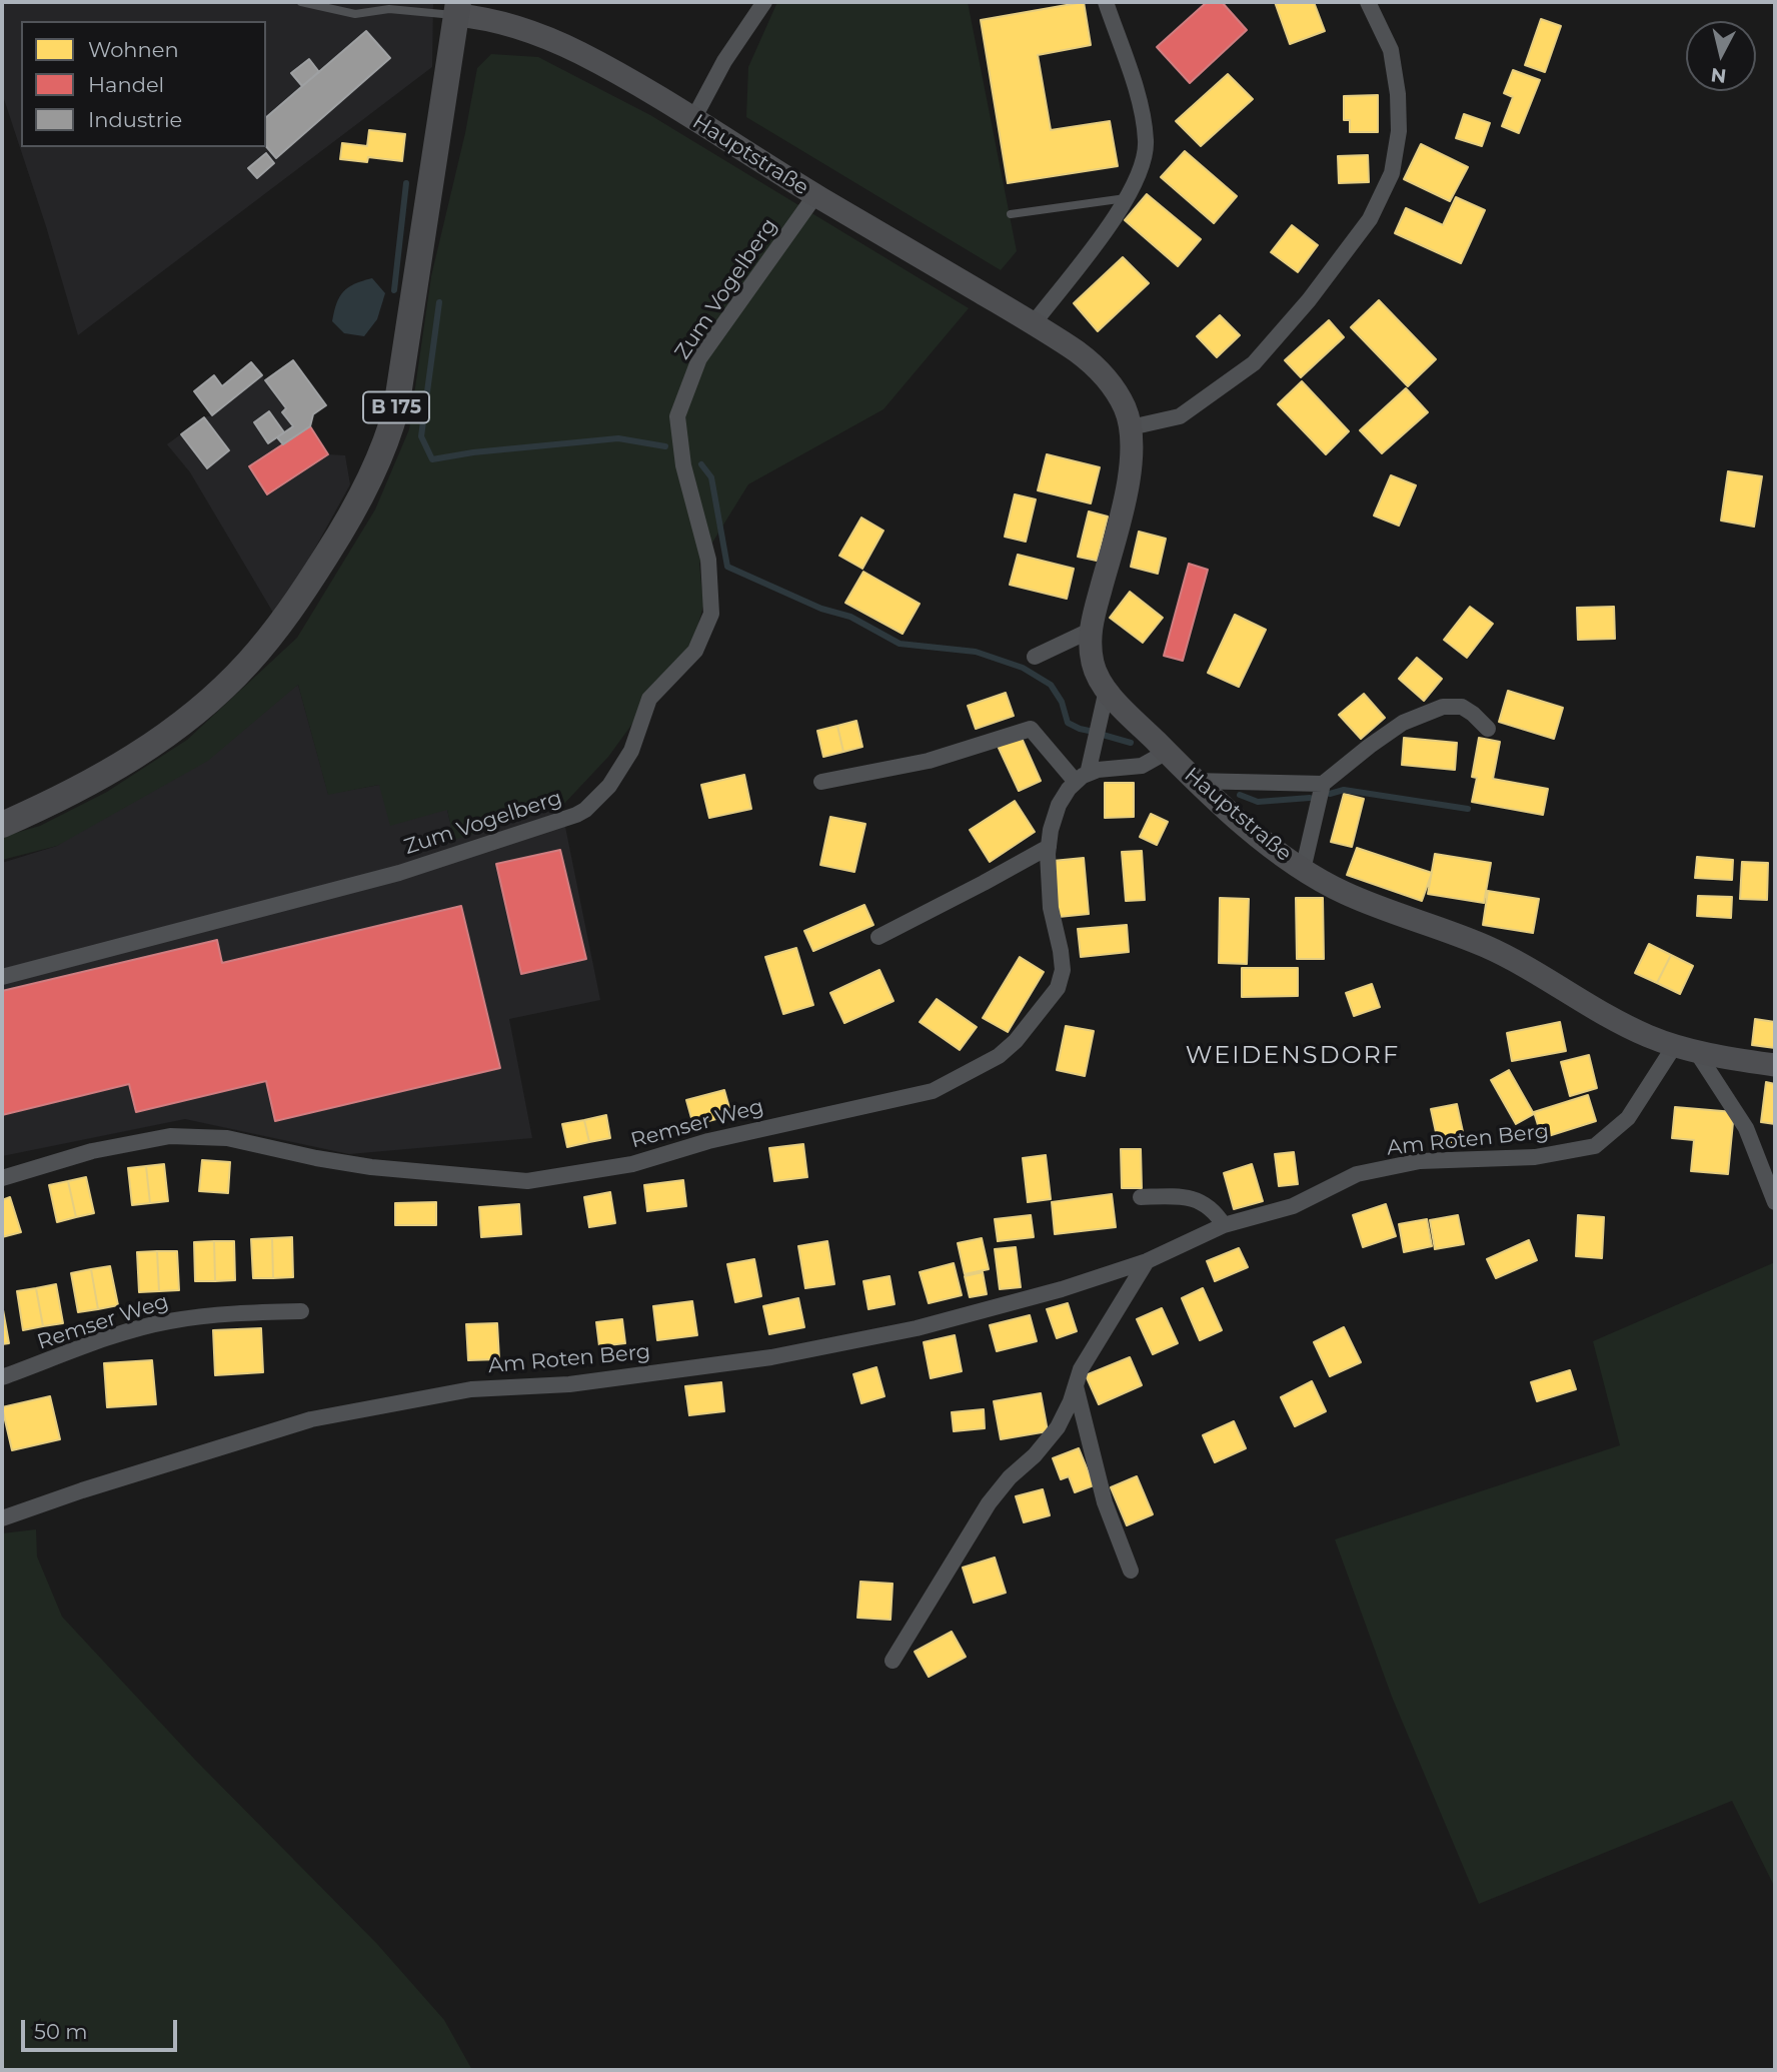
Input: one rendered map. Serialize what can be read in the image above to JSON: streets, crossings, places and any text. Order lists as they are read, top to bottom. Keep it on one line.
{"streets":{"main road":["Hauptstraße","B 175"],"street":["Zum Vogelberg","Remser Weg","Am Roten Berg"]},"crossings":[["Hauptstraße","Zum Vogelberg"],["Hauptstraße","B 175"],["Hauptstraße","Am Roten Berg"]],"districts":["WEIDENSDORF"],"legend":["Wohnen","Handel","Industrie"],"scale_bar":"50 m","north":"bottom"}
